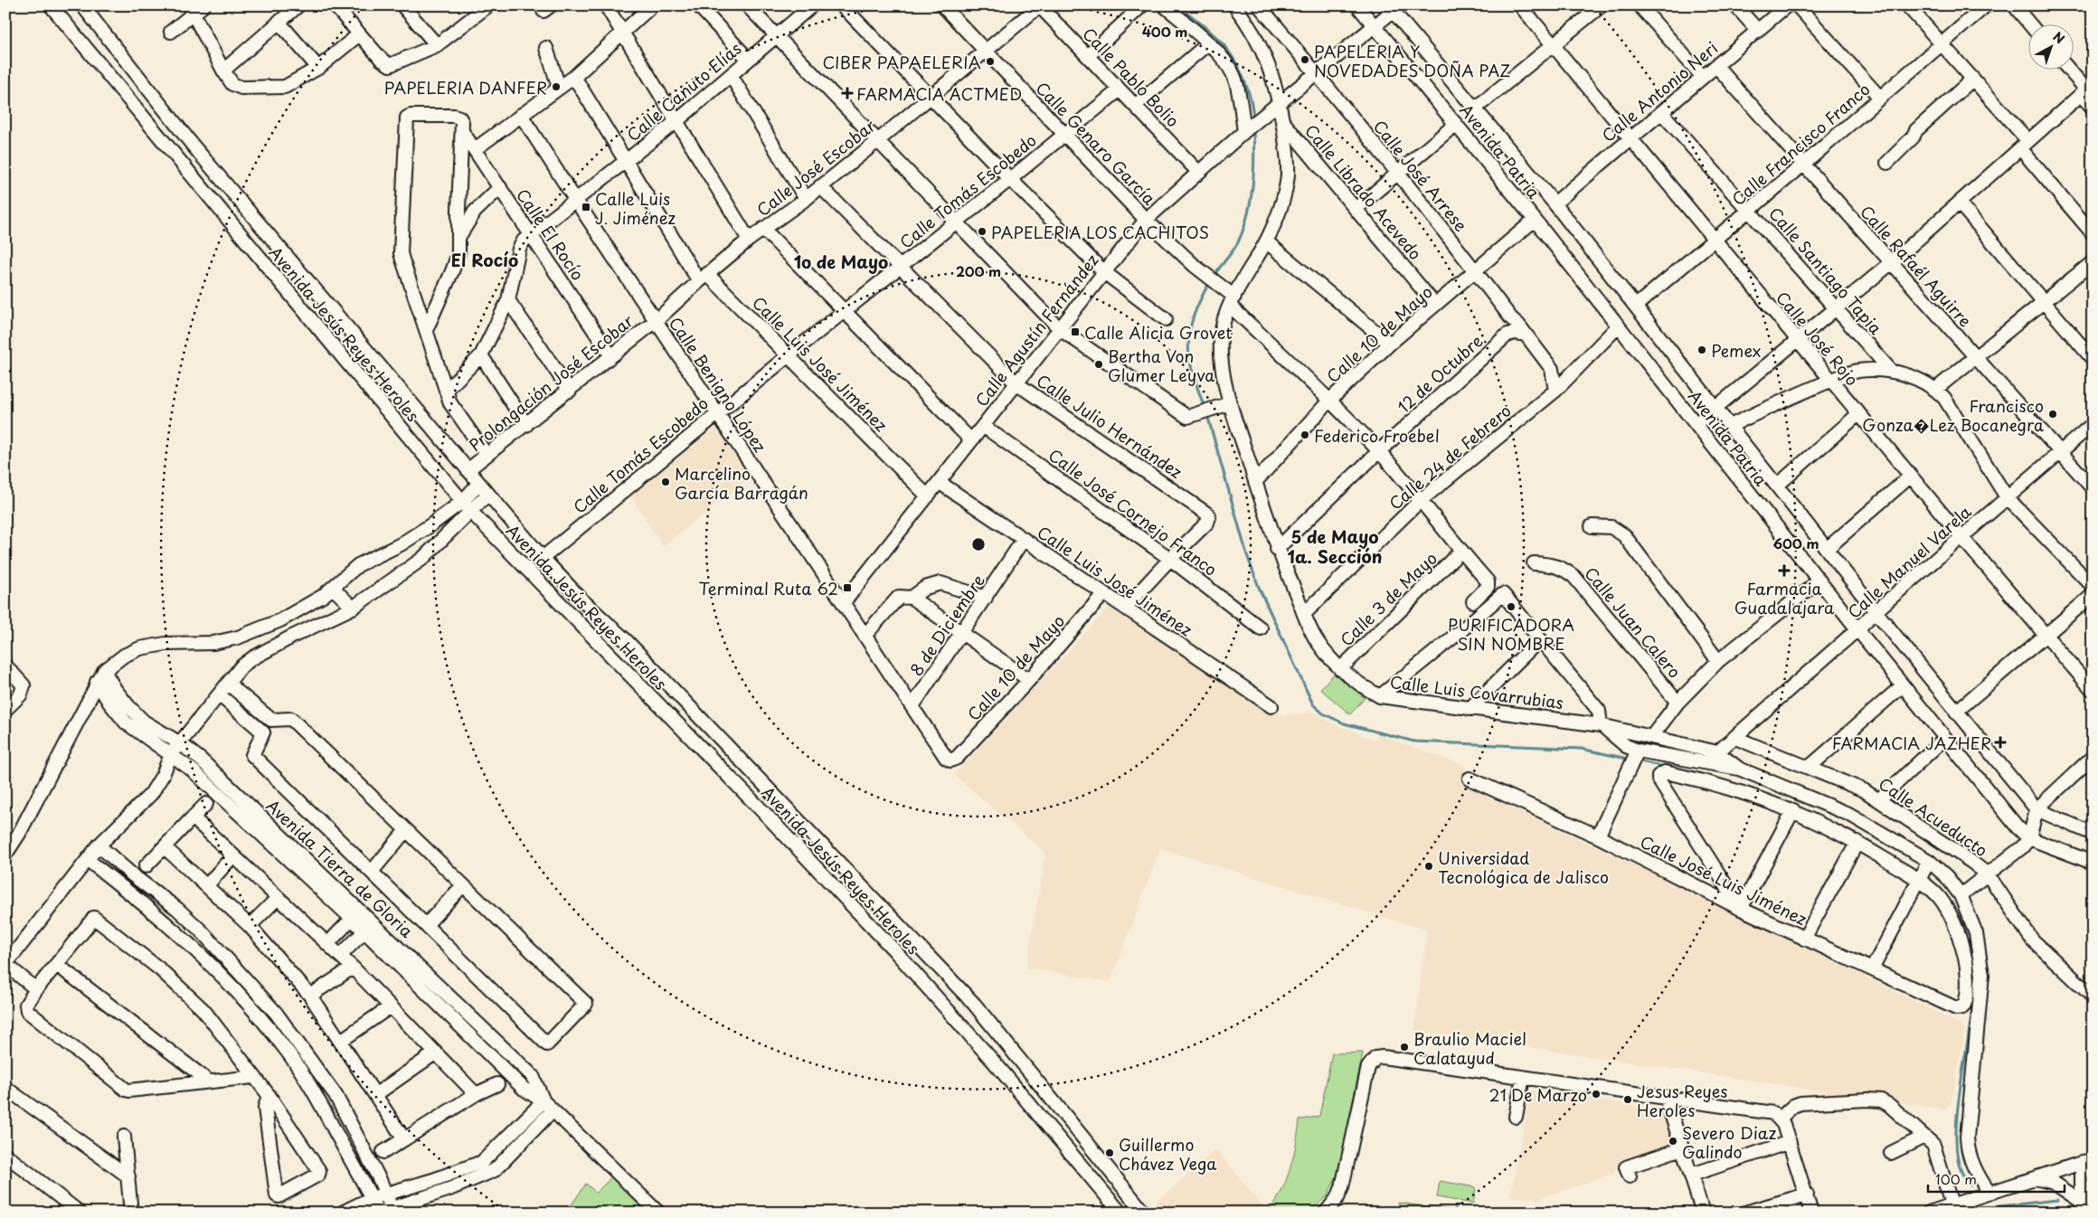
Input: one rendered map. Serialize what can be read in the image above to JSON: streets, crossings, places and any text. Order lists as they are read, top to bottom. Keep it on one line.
{"streets":{"street":["Calle Pablo Bolio","Calle Canuto Elías","Calle Antonio Neri","Calle Genaro García","Calle Francisco Franco","Avenida Patria","Calle José Escobar","Calle José Arrese","Calle Tomás Escobedo","Calle Librado Acevedo","Calle El Rocío","Calle Rafaél Aguirre","Calle Santiago Tapia","Calle Agustín Fernández","Avenida Jesús Reyes Heroles","Calle 10 de Mayo","Calle José Rojo","Calle Luis José Jiménez","12 de Octubre","Prolongación José Escobar","Calle Benigno López","Calle Julio Hernández","Calle 24 de Febrero","Calle José Cornejo Franco","Calle Manuel Varela","Calle 3 de Mayo","Calle Juan Calero","8 de Diciembre","Calle Luis Covarrubias","Calle Acueducto","Avenida Tierra de Gloria","Calle José Luis Jiménez"]},"crossings":[["Calle Pablo Bolio","Calle José Escobar"],["Calle Pablo Bolio","Calle Tomás Escobedo"],["Calle Pablo Bolio","Calle Agustín Fernández"],["Calle Canuto Elías","Calle El Rocío"],["Calle Canuto Elías","Calle Luis José Jiménez"],["Calle Canuto Elías","Calle Benigno López"],["Calle Antonio Neri","Avenida Patria"],["Calle Antonio Neri","Calle Rafaél Aguirre"],["Calle Antonio Neri","Calle Santiago Tapia"],["Calle Antonio Neri","Calle José Rojo"],["Calle Genaro García","Calle José Escobar"],["Calle Genaro García","Calle Tomás Escobedo"],["Calle Genaro García","Calle Agustín Fernández"],["Calle Genaro García","Calle 10 de Mayo"],["Calle Genaro García","12 de Octubre"],["Calle Genaro García","Calle 24 de Febrero"],["Calle Genaro García","Calle 3 de Mayo"],["Calle Genaro García","Calle Luis Covarrubias"],["Calle Francisco Franco","Avenida Patria"],["Calle Francisco Franco","Calle Rafaél Aguirre"],["Calle Francisco Franco","Calle Santiago Tapia"],["Calle Francisco Franco","Calle José Rojo"],["Avenida Patria","Calle Agustín Fernández"],["Avenida Patria","Calle 10 de Mayo"],["Avenida Patria","Calle 24 de Febrero"],["Avenida Patria","Calle Manuel Varela"],["Calle José Escobar","Calle Luis José Jiménez"],["Calle José Escobar","Prolongación José Escobar"],["Calle José Escobar","Calle Benigno López"],["Calle José Escobar","Calle Julio Hernández"],["Calle José Arrese","Calle Agustín Fernández"],["Calle José Arrese","Calle 10 de Mayo"],["Calle José Arrese","12 de Octubre"],["Calle José Arrese","Calle 24 de Febrero"],["Calle Tomás Escobedo","Avenida Jesús Reyes Heroles"],["Calle Tomás Escobedo","Calle Luis José Jiménez"],["Calle Tomás Escobedo","Calle Benigno López"],["Calle Tomás Escobedo","Calle Julio Hernández"],["Calle Librado Acevedo","Calle 10 de Mayo"],["Calle Librado Acevedo","Calle Luis Covarrubias"],["Calle El Rocío","Prolongación José Escobar"],["Calle Rafaél Aguirre","Calle Manuel Varela"],["Calle Agustín Fernández","Calle Luis José Jiménez"],["Calle Agustín Fernández","Calle Benigno López"],["Calle Agustín Fernández","Calle Julio Hernández"],["Calle Agustín Fernández","Calle José Cornejo Franco"],["Calle Agustín Fernández","Calle Luis Covarrubias"],["Avenida Jesús Reyes Heroles","Prolongación José Escobar"],["Calle 10 de Mayo","Calle Luis José Jiménez"],["Calle 10 de Mayo","Calle Benigno López"],["Calle 10 de Mayo","Calle Luis Covarrubias"],["Calle José Rojo","Calle Manuel Varela"],["Calle Luis José Jiménez","8 de Diciembre"],["12 de Octubre","Calle Luis Covarrubias"],["Prolongación José Escobar","Calle Benigno López"],["Calle Benigno López","8 de Diciembre"],["Calle Julio Hernández","Calle José Cornejo Franco"],["Calle 24 de Febrero","Calle Luis Covarrubias"],["Calle Manuel Varela","Calle Luis Covarrubias"],["Calle Manuel Varela","Calle Acueducto"],["Calle 3 de Mayo","Calle Luis Covarrubias"],["Calle Luis Covarrubias","Calle José Luis Jiménez"]],"districts":["El Rocío","1o de Mayo","5 de Mayo 1a. Sección"],"places":{"other":["PAPELERIA Y NOVEDADES DOÑA PAZ","CIBER PAPAELERIA","PAPELERIA DANFER","PAPELERIA LOS CACHITOS","Pemex","Bertha Von Glumer Leyva","Francisco Gonza�Lez Bocanegra","Federico Froebel","Marcelino García Barragán","PURIFICADORA SIN NOMBRE","Universidad Tecnológica de Jalisco","Braulio Maciel Calatayud","21 De Marzo","Jesus Reyes Heroles","Severo Diaz Galindo","Guillermo Chávez Vega"],"health":["FARMACIA ACTMED","Farmacia Guadalajara","FARMACIA JAZHER"],"transit":["Calle Luis J. Jiménez","Calle Alicia Grovet","Terminal Ruta 62"]},"scale_bar":"100 m","north":"top right","rings":["400 m","200 m","600 m"]}
